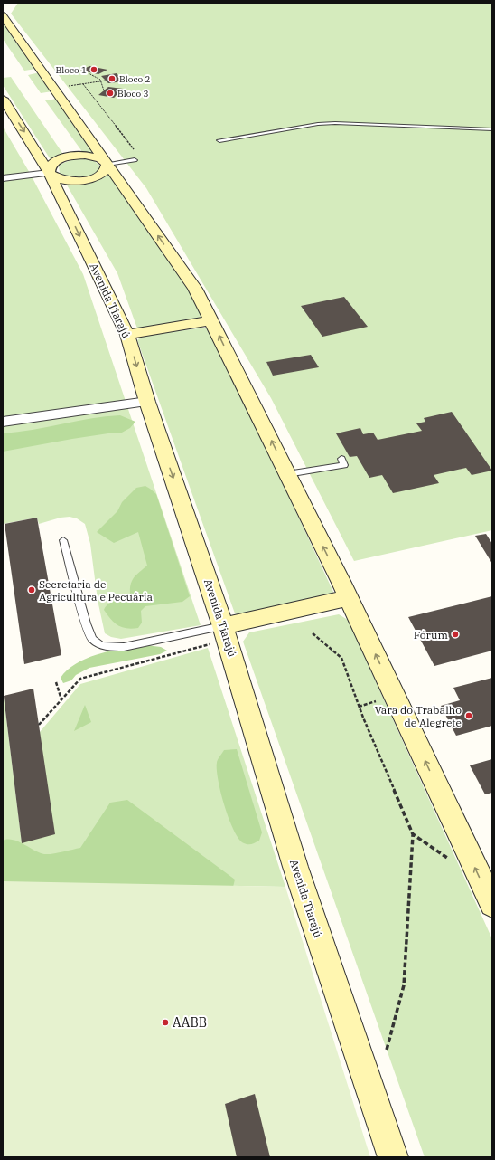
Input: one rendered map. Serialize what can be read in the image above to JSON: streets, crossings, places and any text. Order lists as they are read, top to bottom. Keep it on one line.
{"streets":{"main road":["Avenida Tiarajú"]},"places":["Bloco 1","Bloco 2","Bloco 3","Secretaria de Agricultura e Pecuária","Fórum","Vara do Trabalho de Alegrete","AABB"]}
